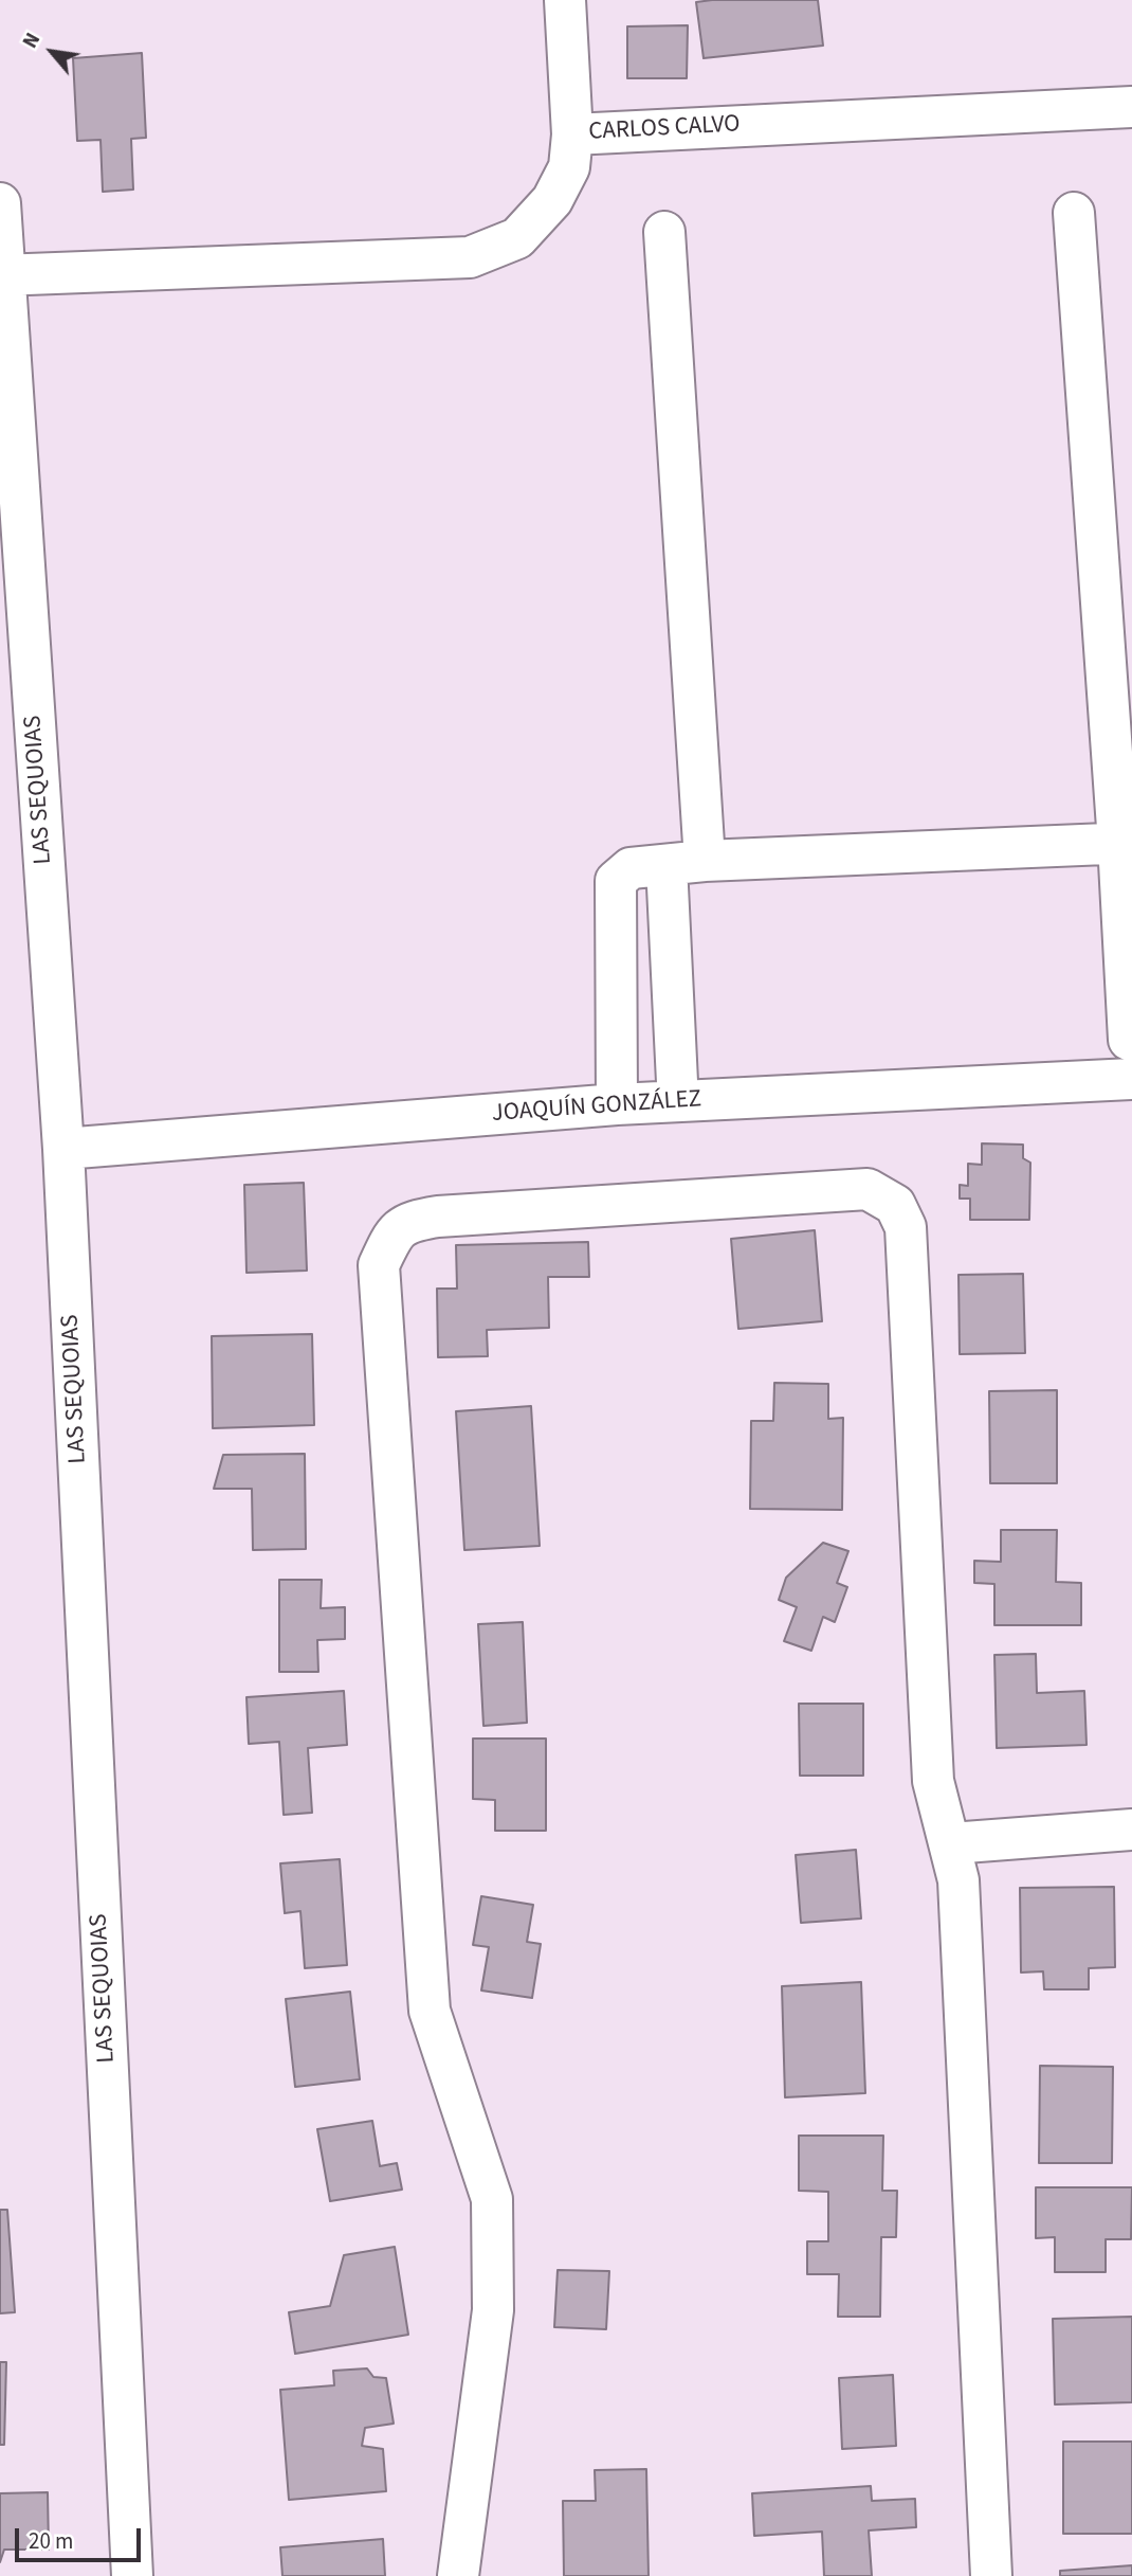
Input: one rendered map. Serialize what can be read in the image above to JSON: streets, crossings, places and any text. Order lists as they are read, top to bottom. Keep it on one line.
{"streets":{"street":["CARLOS CALVO","LAS SEQUOIAS","JOAQUÍN GONZÁLEZ"]},"crossings":[["CARLOS CALVO","LAS SEQUOIAS"],["LAS SEQUOIAS","JOAQUÍN GONZÁLEZ"]],"scale_bar":"20 m","north":"top left"}
